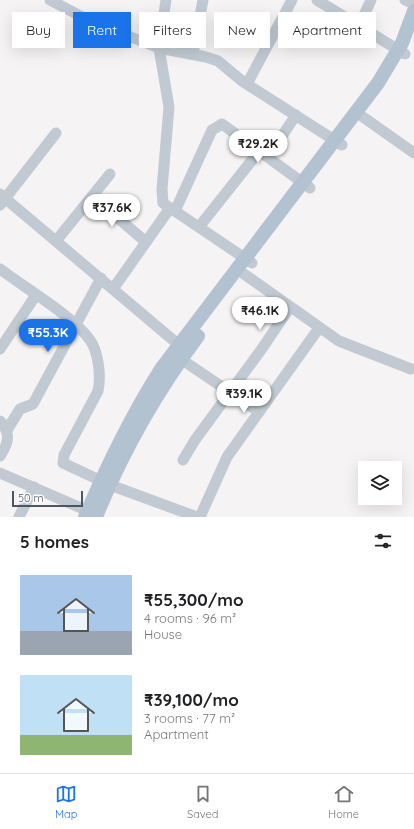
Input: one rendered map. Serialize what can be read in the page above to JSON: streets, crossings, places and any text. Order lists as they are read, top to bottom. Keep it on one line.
{"scale_bar":"50 m","page":{"chip":["Buy","Rent","Filters","New","Apartment"],"price":["₹29.2K","₹37.6K","₹46.1K","₹55.3K","₹39.1K"],"scale":"50 m","heading":"5 homes","list":[{"name":"₹55,300/mo","note":"4 rooms · 96 m² · House"},{"name":"₹39,100/mo","note":"3 rooms · 77 m² · Apartment"}],"tabs":["Map","Saved","Home"]}}
